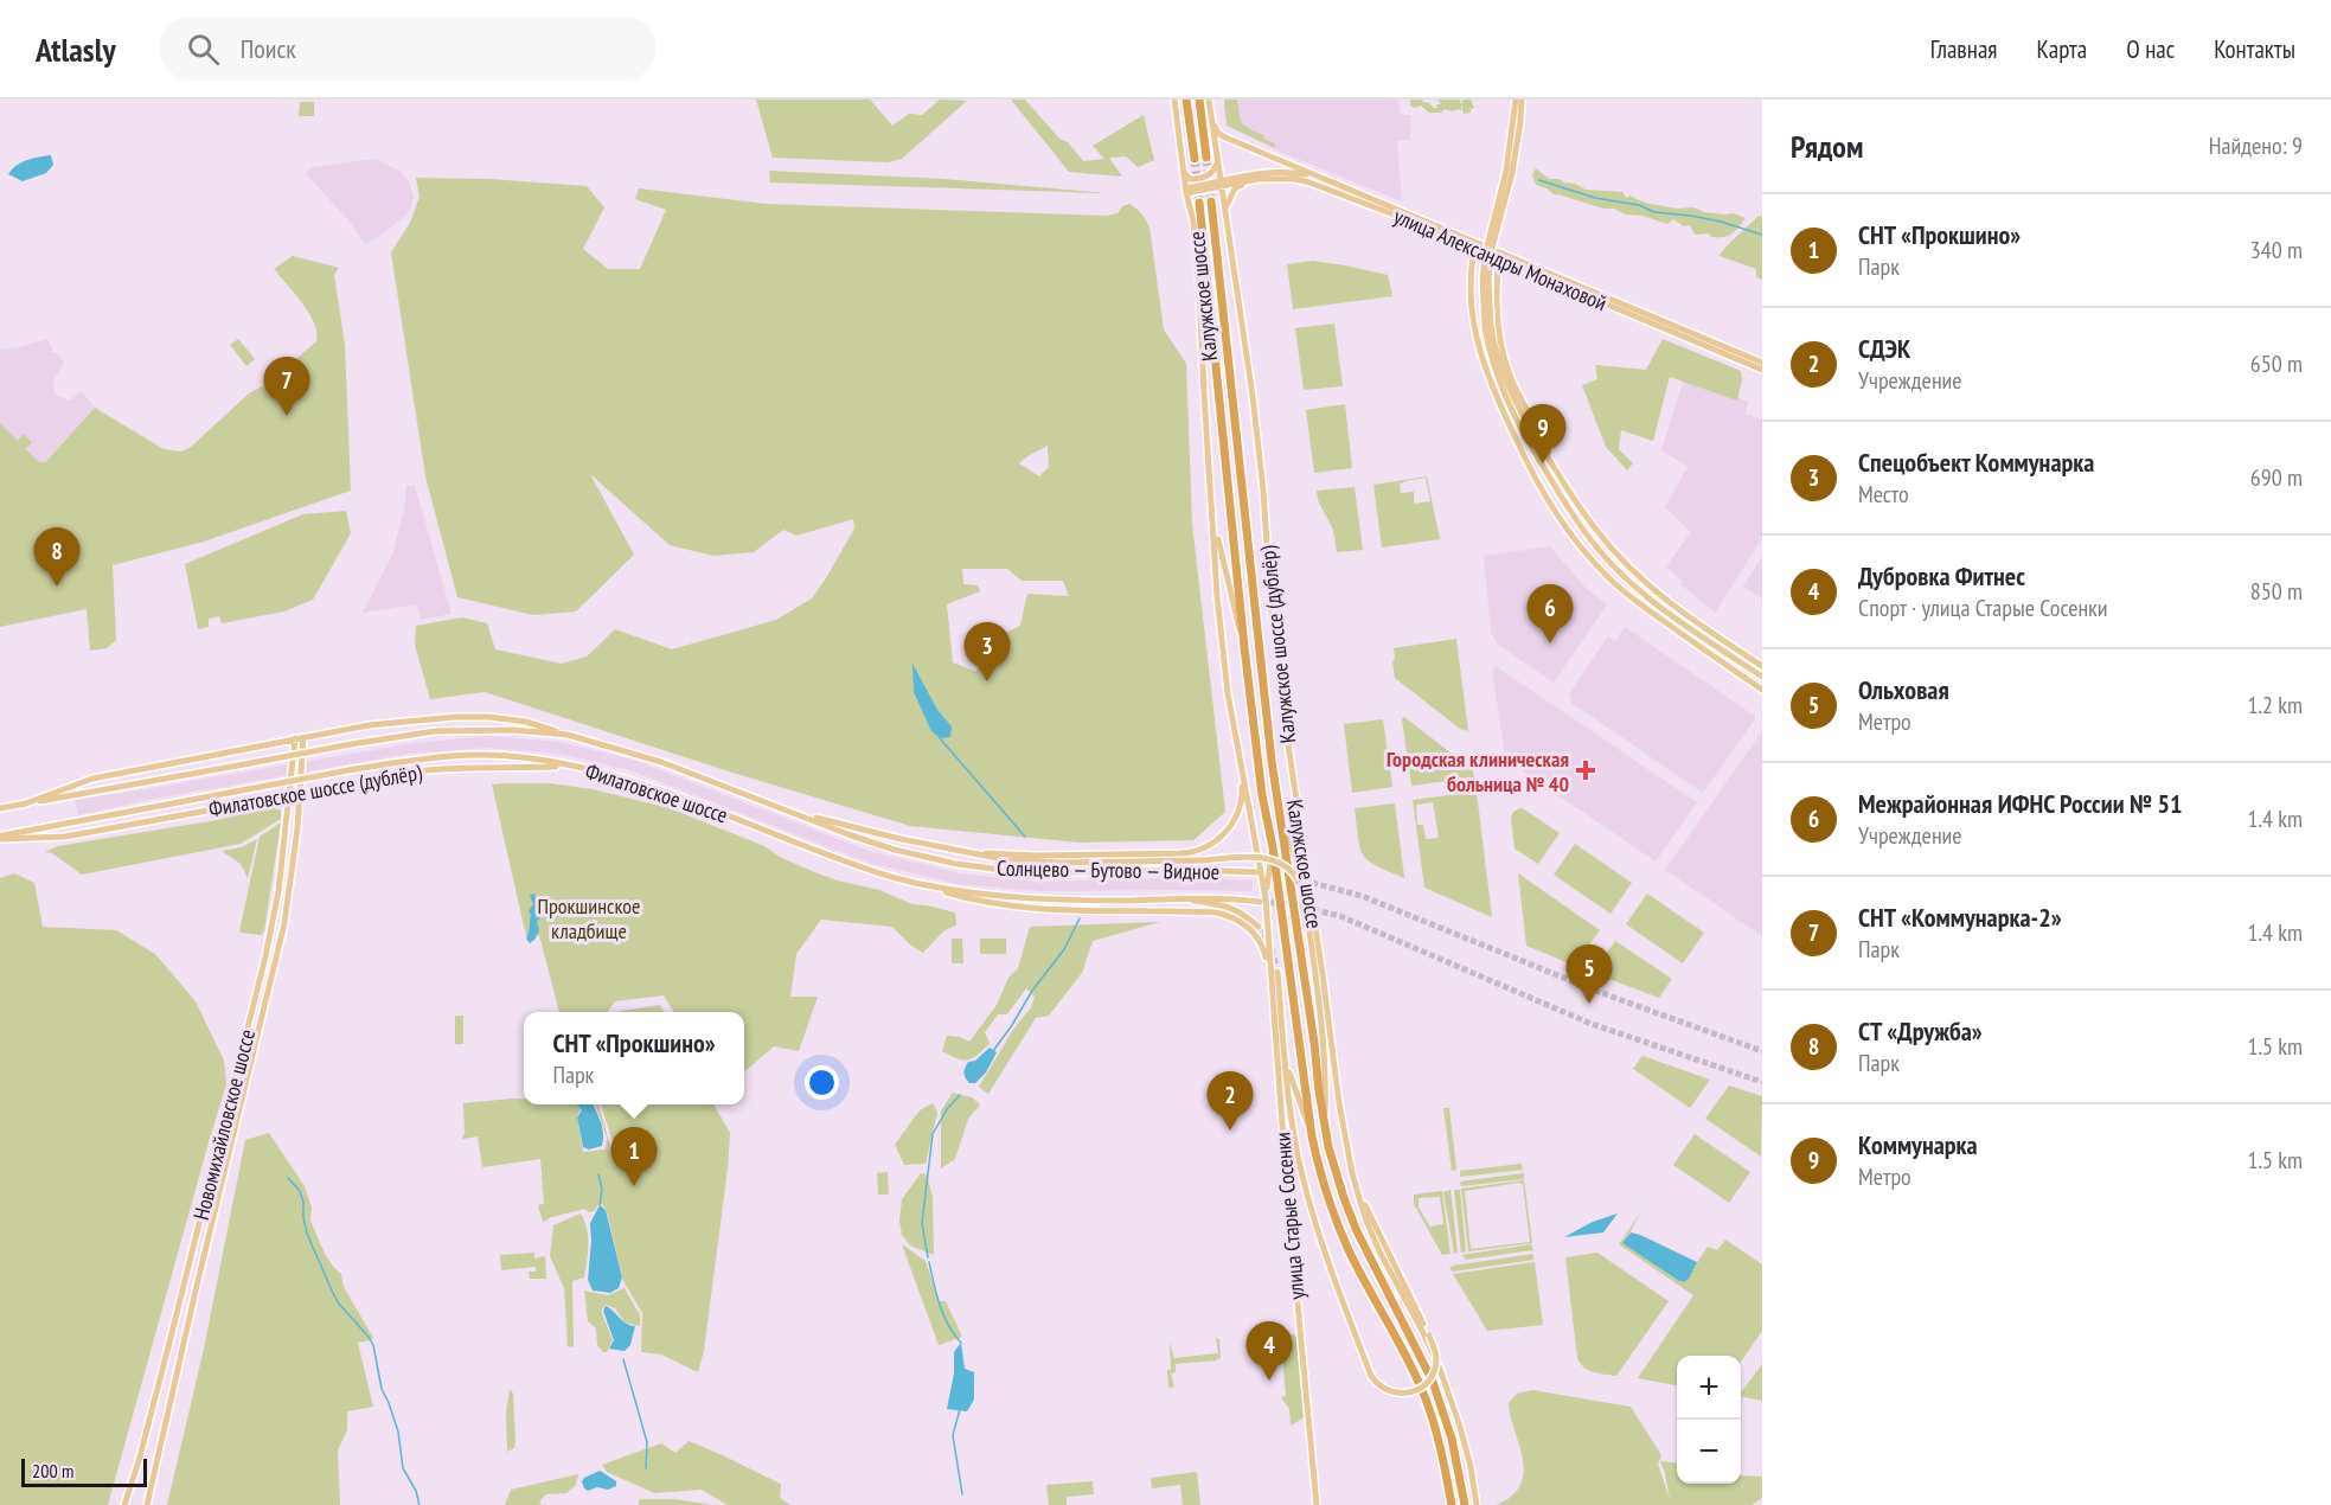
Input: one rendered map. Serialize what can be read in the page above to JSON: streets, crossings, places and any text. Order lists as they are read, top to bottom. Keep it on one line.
{"streets":{"highway":["Калужское шоссе"],"main road":["улица Александры Монаховой","Калужское шоссе (дублёр)","Филатовское шоссе (дублёр)","Филатовское шоссе","Солнцево — Бутово — Видное","Новомихайловское шоссе","улица Старые Сосенки"]},"crossings":[["улица Александры Монаховой","Калужское шоссе (дублёр)"],["Филатовское шоссе (дублёр)","Филатовское шоссе"],["Филатовское шоссе (дублёр)","Новомихайловское шоссе"],["Филатовское шоссе","Солнцево — Бутово — Видное"]],"parks":["Прокшинское кладбище"],"places":{"health":["Городская клиническая больница № 40"]},"scale_bar":"200 m","page":{"header":"Atlasly","search":"Поиск","nav":["Главная","Карта","О нас","Контакты"],"heading":["Рядом","Найдено: 9"],"list":[{"mark":"1","name":"СНТ «Прокшино»","note":"Парк","value":"340 m"},{"mark":"2","name":"СДЭК","note":"Учреждение","value":"650 m"},{"mark":"3","name":"Спецобъект Коммунарка","note":"Место","value":"690 m"},{"mark":"4","name":"Дубровка Фитнес","note":"Спорт · улица Старые Сосенки","value":"850 m"},{"mark":"5","name":"Ольховая","note":"Метро","value":"1.2 km"},{"mark":"6","name":"Межрайонная ИФНС России № 51","note":"Учреждение","value":"1.4 km"},{"mark":"7","name":"СНТ «Коммунарка-2»","note":"Парк","value":"1.4 km"},{"mark":"8","name":"СТ «Дружба»","note":"Парк","value":"1.5 km"},{"mark":"9","name":"Коммунарка","note":"Метро","value":"1.5 km"}],"pins":["7","9","8","6","3","5","2","1","4"],"popup":["СНТ «Прокшино»","Парк"],"map_buttons":["+","−"],"scale":"200 m"}}
